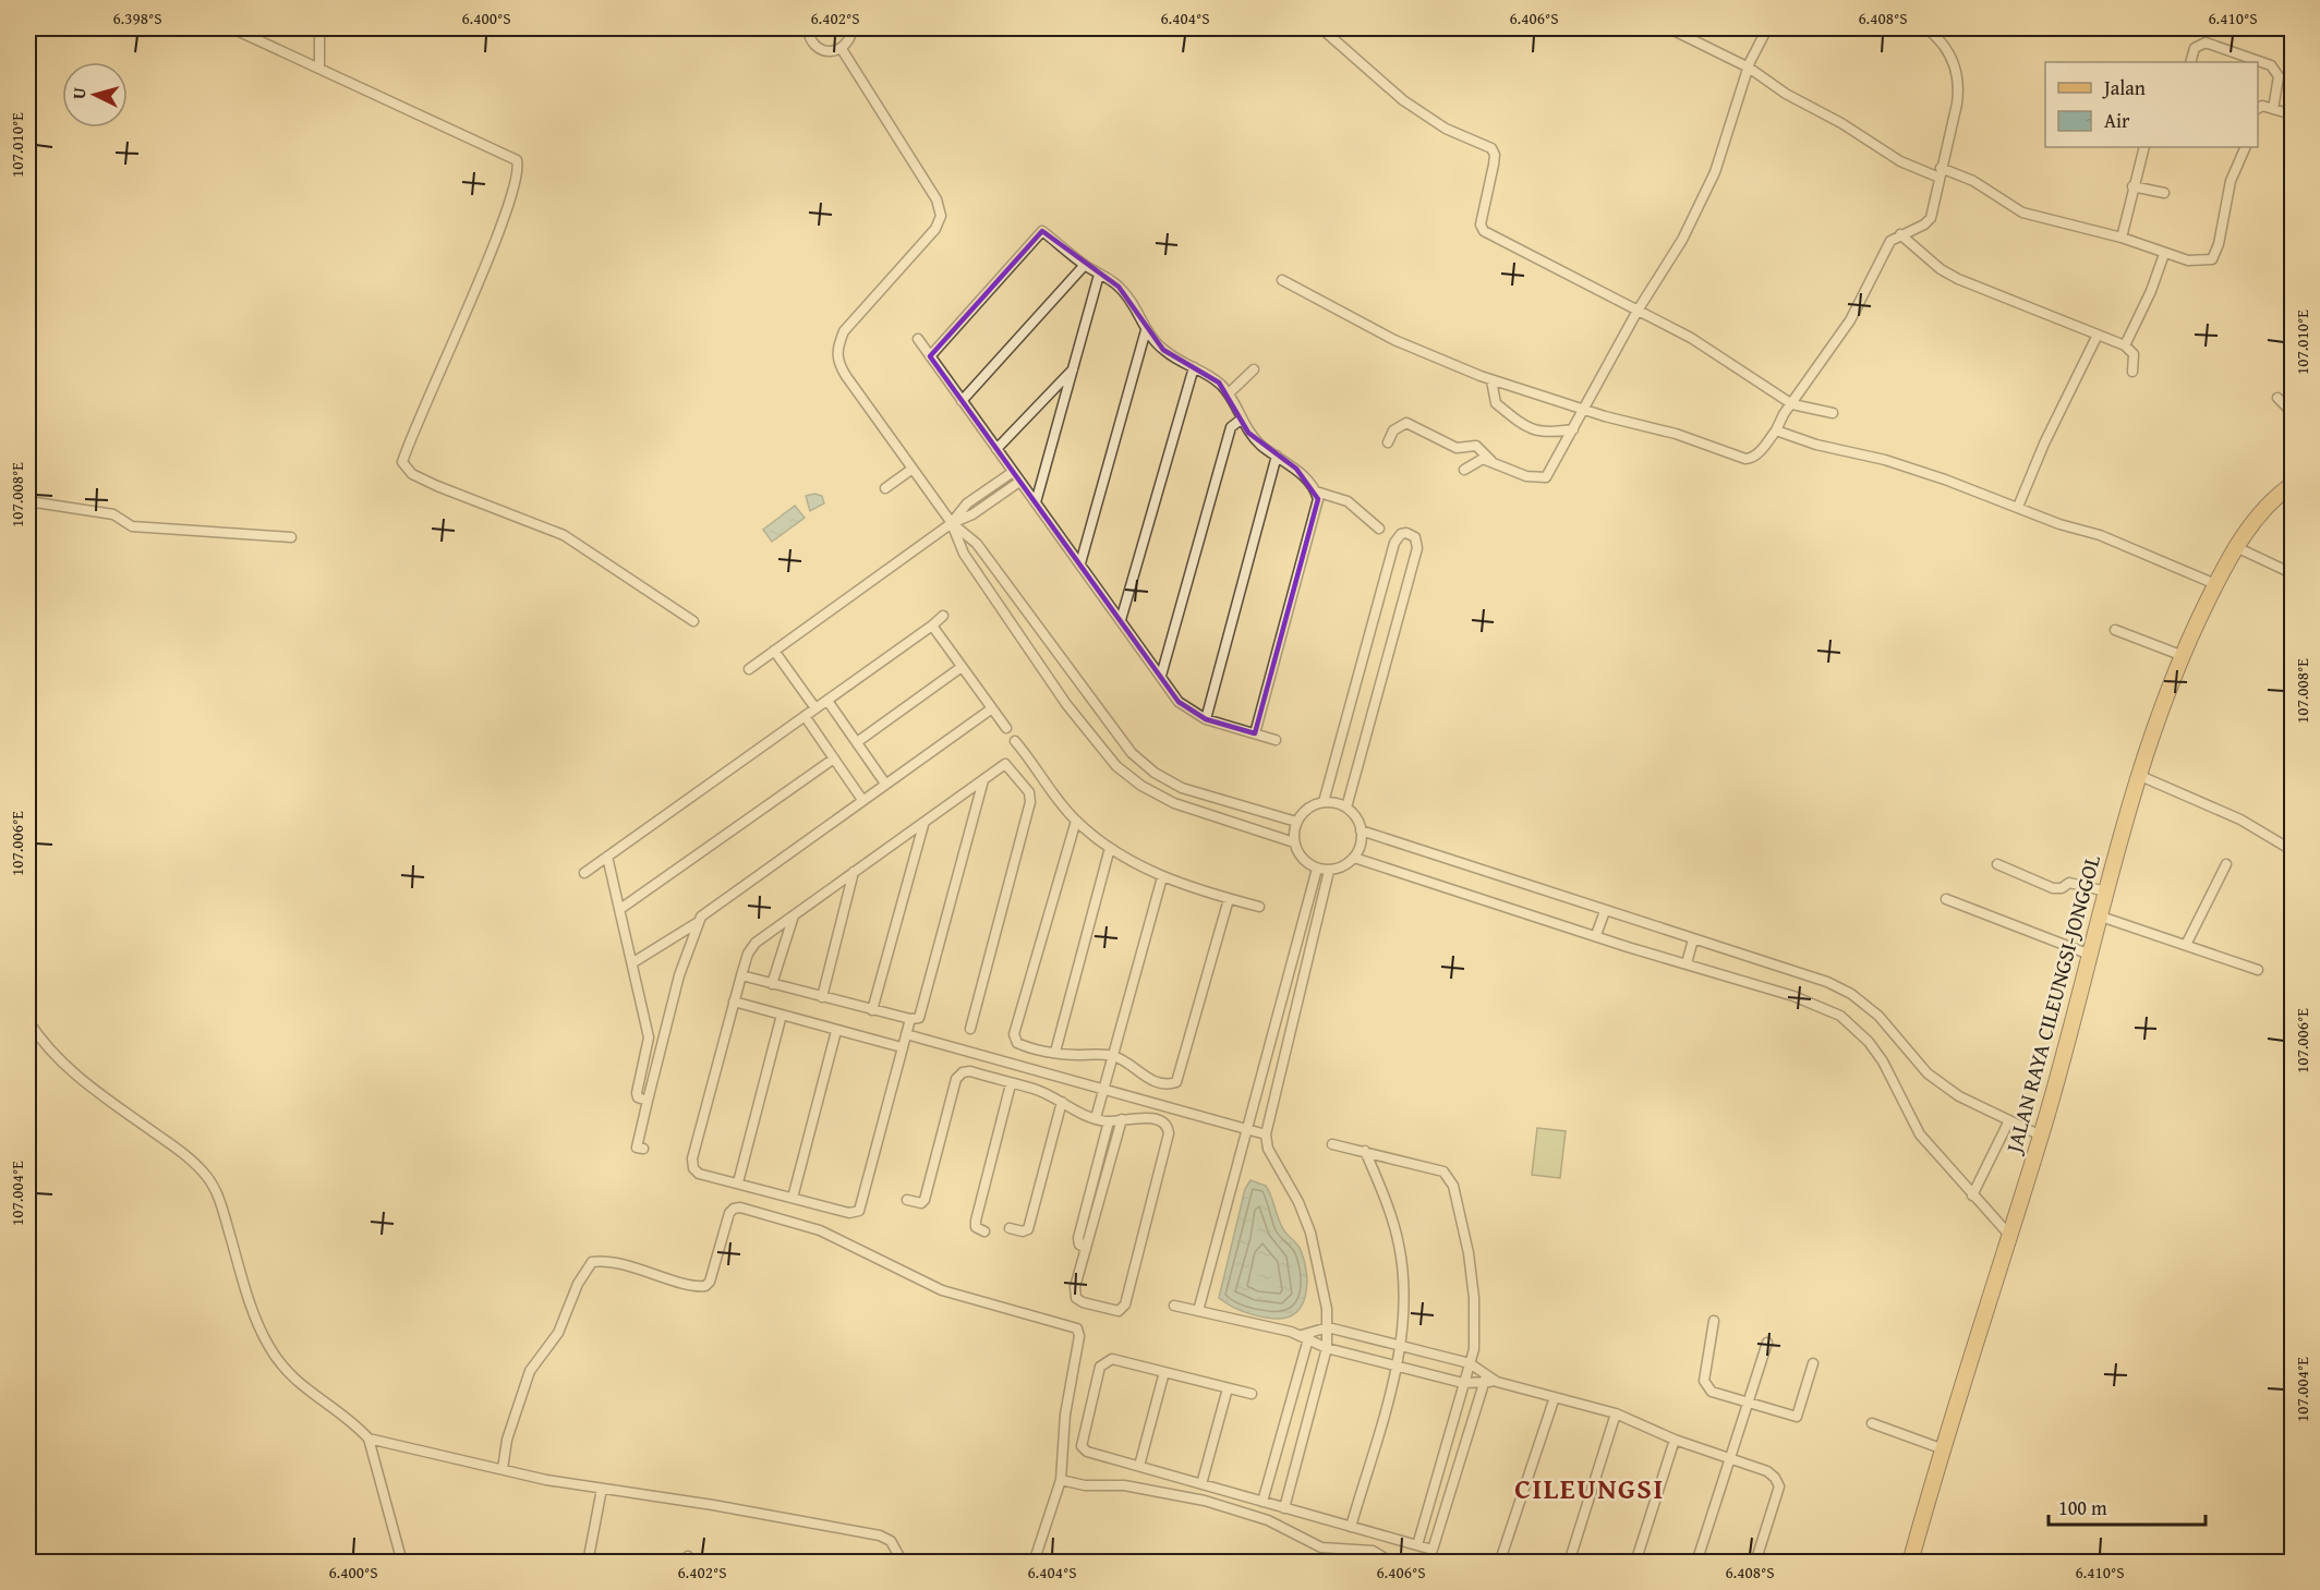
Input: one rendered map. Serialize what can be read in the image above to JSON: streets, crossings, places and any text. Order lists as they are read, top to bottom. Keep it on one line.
{"streets":{"main road":["JALAN RAYA CILEUNGSI-JONGGOL"]},"districts":["CILEUNGSI"],"legend":["Jalan","Air"],"scale_bar":"100 m","north":"left","coordinates":["6.398°S","6.400°S","6.402°S","6.404°S","6.406°S","6.408°S","6.410°S","107.010°E","107.008°E","107.006°E","107.004°E"]}
